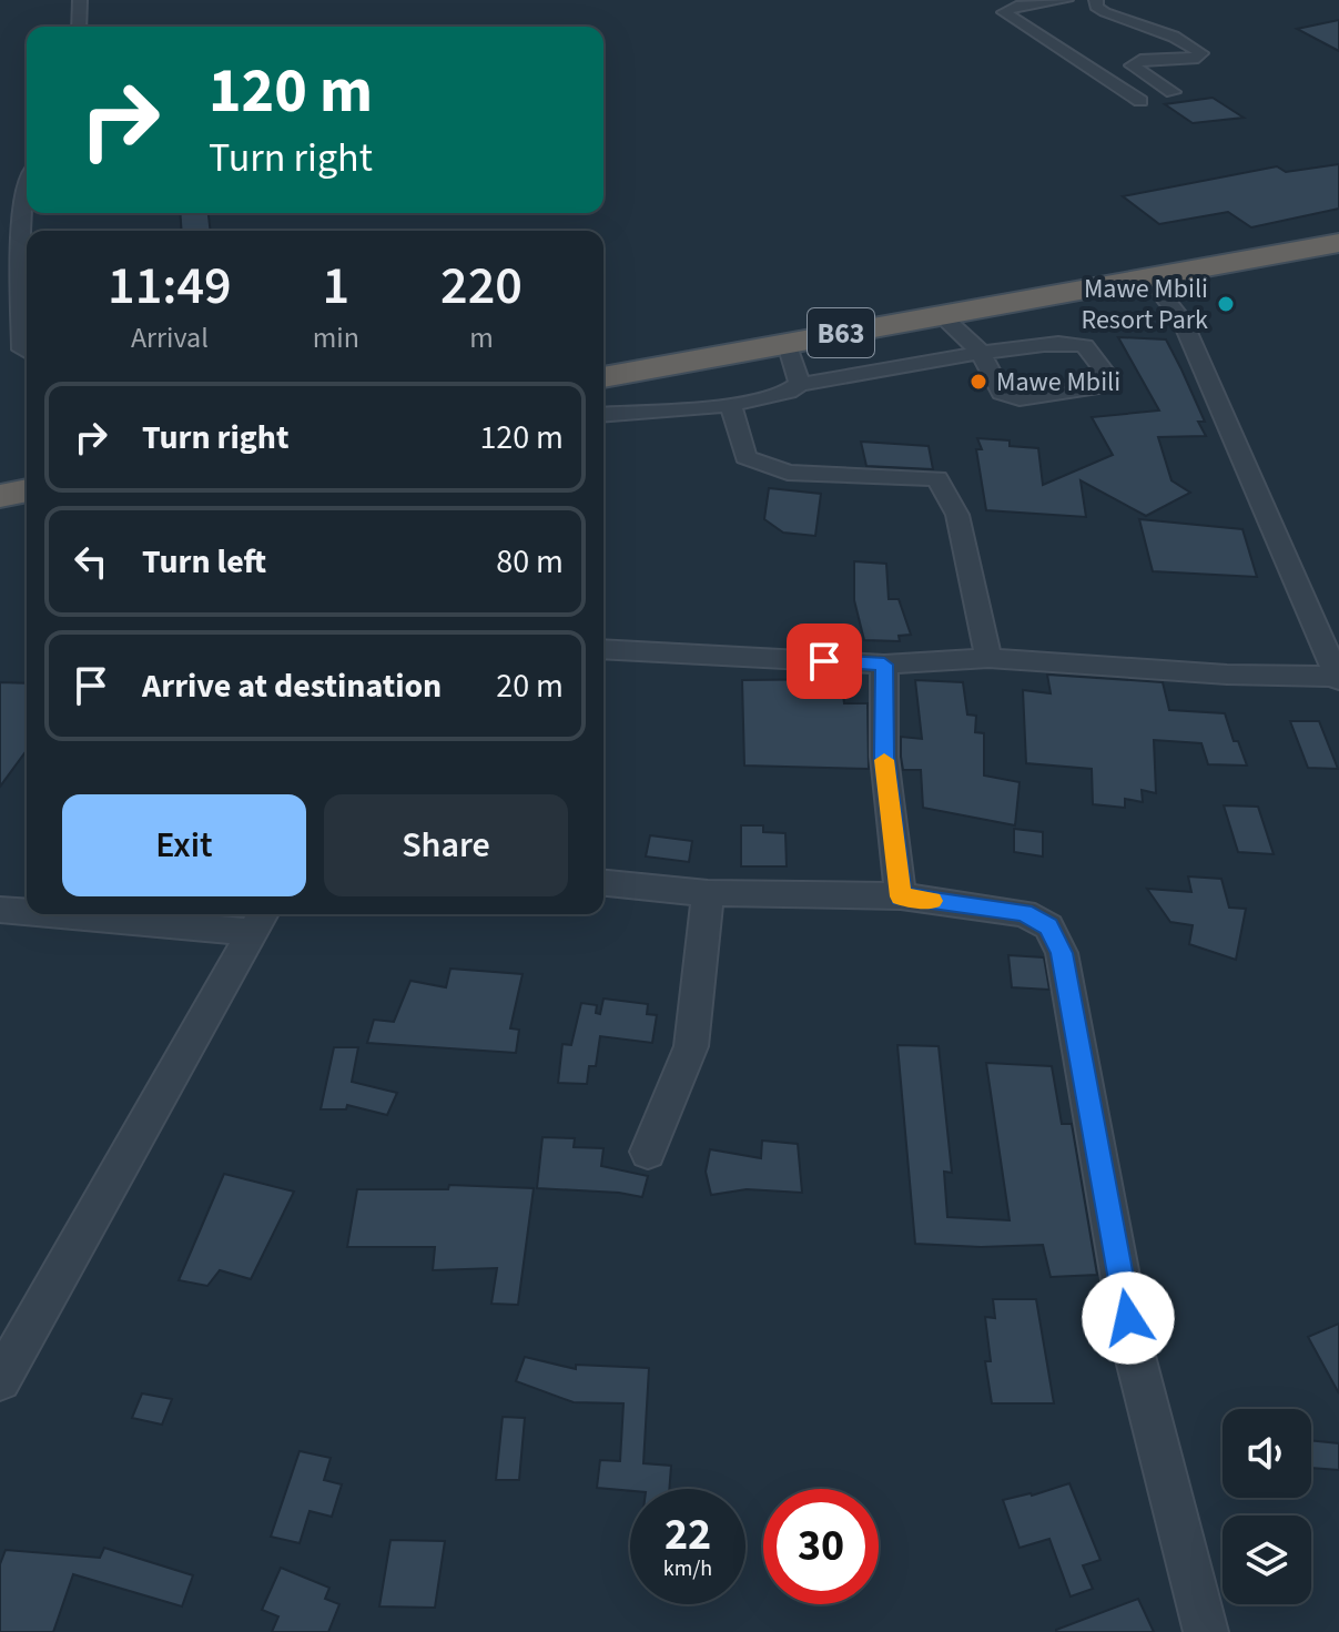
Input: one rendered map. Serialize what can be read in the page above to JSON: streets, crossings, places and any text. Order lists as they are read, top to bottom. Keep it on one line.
{"streets":{"highway":["B63"]},"places":["Mawe Mbili Resort Park","Mawe Mbili"],"page":{"turn":["120 m","Turn right"],"eta":["11:49","Arrival","1","min","220","m"],"list":[{"name":"Turn right","value":"120 m"},{"name":"Turn left","value":"80 m"},{"name":"Arrive at destination","value":"20 m"}],"buttons":["Exit","Share"],"speed":"22 km/h","limit":"30"}}
